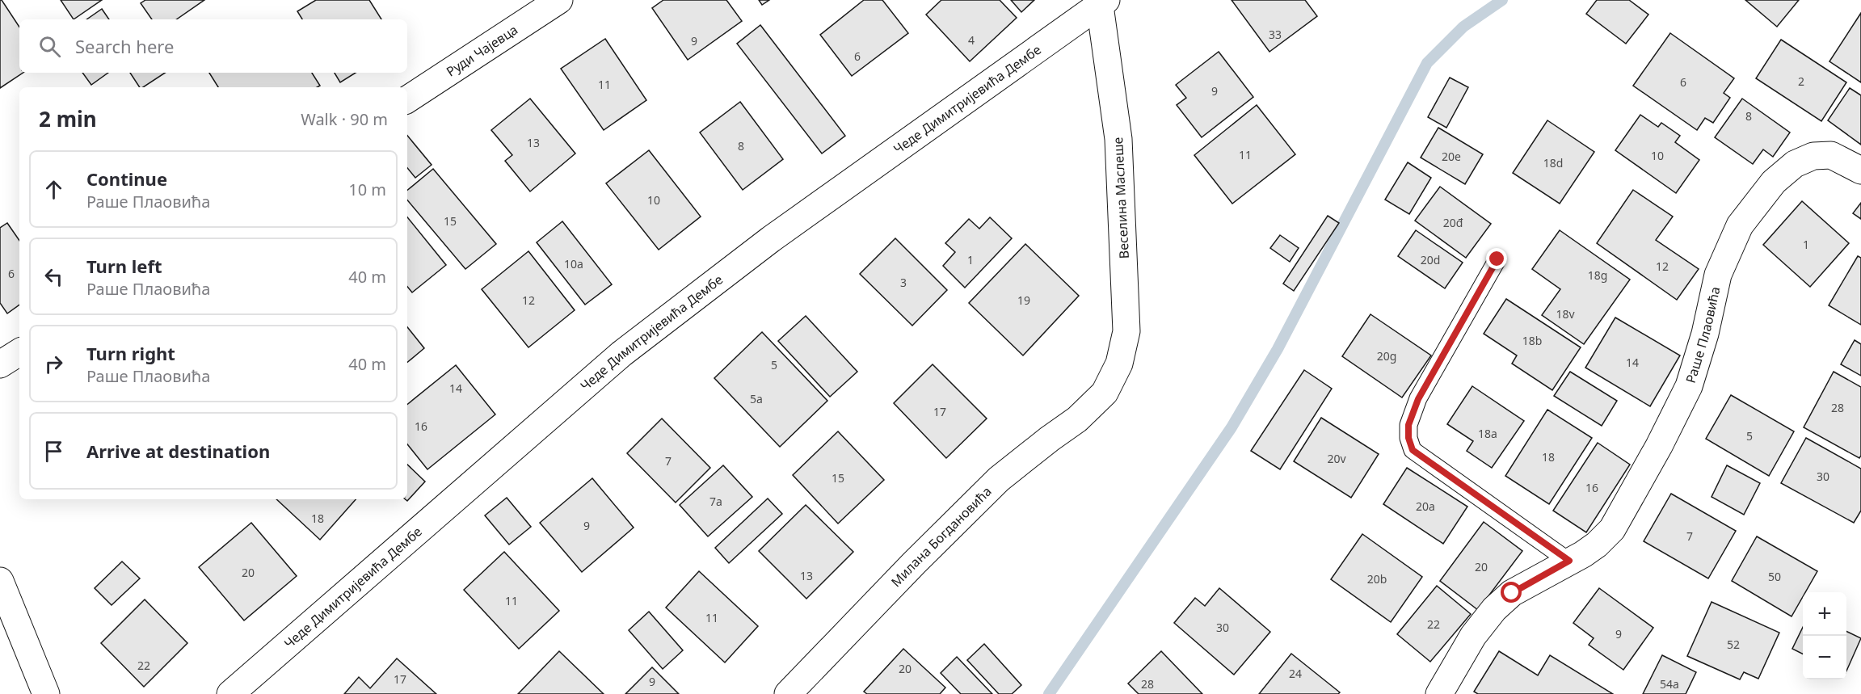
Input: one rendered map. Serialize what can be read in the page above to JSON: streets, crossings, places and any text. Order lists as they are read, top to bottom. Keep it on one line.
{"streets":{"street":["Руди Чајевца","Чеде Димитријевића Дембе","Веселина Маслеше","Раше Плаовића","Милана Богдановића"]},"crossings":[["Чеде Димитријевића Дембе","Веселина Маслеше"],["Веселина Маслеше","Милана Богдановића"]],"house_numbers":["33","4","9","6","2","6","11","9","8","13","8","11","10","20e","18d","10","15","20đ","1","1","20d","10a","12","6","18g","3","12","19","18v","18b","20g","14","5","14","5a","28","17","16","18a","5","18","20v","7","30","15","16","7a","20a","18","9","7","20","20","13","50","20b","11","11","22","30","9","52","22","20","24","17","9","28","54a"],"page":{"search":"Search here","heading":["2 min","Walk · 90 m"],"list":[["Continue","Раше Плаовића","10 m"],["Turn left","Раше Плаовића","40 m"],["Turn right","Раше Плаовића","40 m"],"Arrive at destination"],"map_buttons":["+","−"]}}
